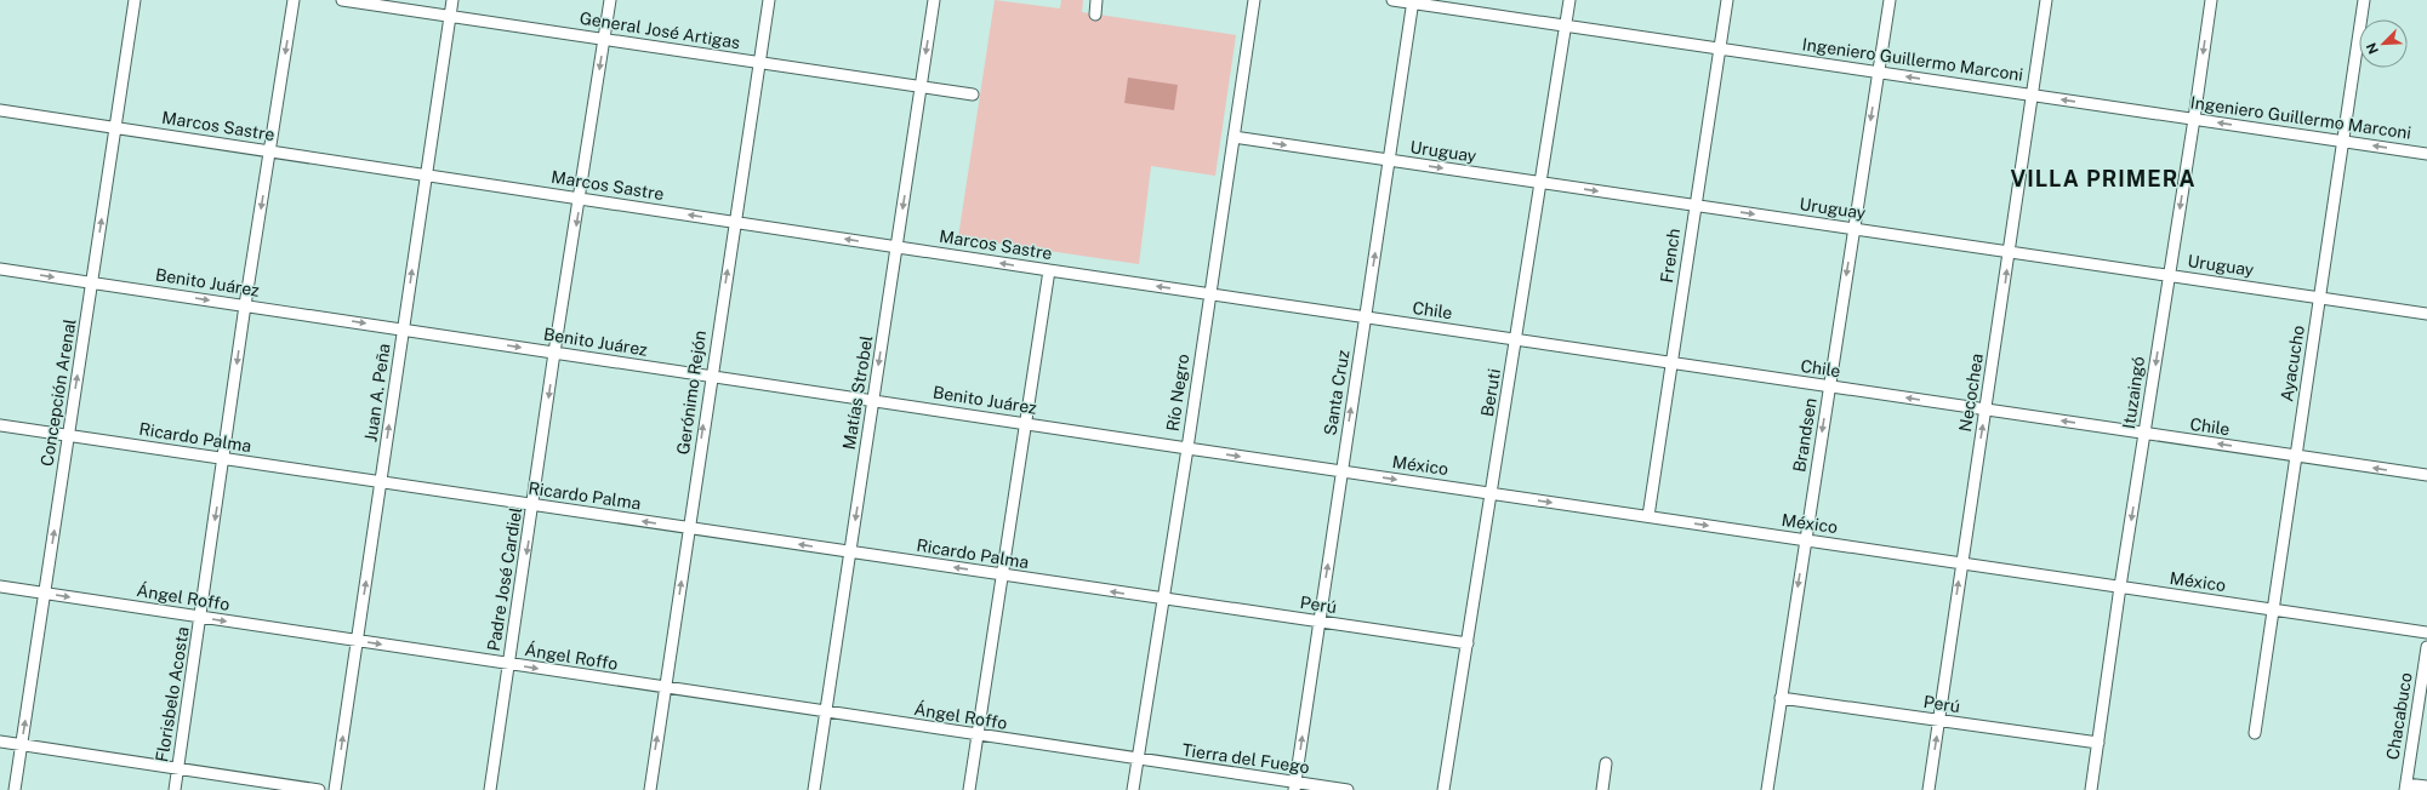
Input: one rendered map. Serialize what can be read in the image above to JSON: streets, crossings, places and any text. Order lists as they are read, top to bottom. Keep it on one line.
{"streets":{"street":["General José Artigas","Ingeniero Guillermo Marconi","Marcos Sastre","Uruguay","French","Benito Juárez","Chile","Ayacucho","Concepción Arenal","Juan A. Peña","Gerónimo Rejón","Matías Strobel","Río Negro","Santa Cruz","Beruti","Necochea","Ituzaingó","Brandsen","Ricardo Palma","México","Padre José Cardiel","Ángel Roffo","Perú","Florisbelo Acosta","Chacabuco","Tierra del Fuego"]},"crossings":[["General José Artigas","Juan A. Peña"],["General José Artigas","Gerónimo Rejón"],["General José Artigas","Matías Strobel"],["General José Artigas","Padre José Cardiel"],["Ingeniero Guillermo Marconi","French"],["Ingeniero Guillermo Marconi","Ayacucho"],["Ingeniero Guillermo Marconi","Santa Cruz"],["Ingeniero Guillermo Marconi","Beruti"],["Ingeniero Guillermo Marconi","Necochea"],["Ingeniero Guillermo Marconi","Ituzaingó"],["Ingeniero Guillermo Marconi","Brandsen"],["Marcos Sastre","Chile"],["Marcos Sastre","Concepción Arenal"],["Marcos Sastre","Juan A. Peña"],["Marcos Sastre","Gerónimo Rejón"],["Marcos Sastre","Matías Strobel"],["Marcos Sastre","Río Negro"],["Marcos Sastre","Padre José Cardiel"],["Marcos Sastre","Florisbelo Acosta"],["Uruguay","French"],["Uruguay","Ayacucho"],["Uruguay","Río Negro"],["Uruguay","Santa Cruz"],["Uruguay","Beruti"],["Uruguay","Necochea"],["Uruguay","Ituzaingó"],["Uruguay","Brandsen"],["French","Chile"],["French","México"],["Benito Juárez","Concepción Arenal"],["Benito Juárez","Juan A. Peña"],["Benito Juárez","Gerónimo Rejón"],["Benito Juárez","Matías Strobel"],["Benito Juárez","Río Negro"],["Benito Juárez","México"],["Benito Juárez","Padre José Cardiel"],["Benito Juárez","Florisbelo Acosta"],["Chile","Ayacucho"],["Chile","Río Negro"],["Chile","Santa Cruz"],["Chile","Beruti"],["Chile","Necochea"],["Chile","Ituzaingó"],["Chile","Brandsen"],["Ayacucho","México"],["Concepción Arenal","Ricardo Palma"],["Concepción Arenal","Ángel Roffo"],["Juan A. Peña","Ricardo Palma"],["Juan A. Peña","Ángel Roffo"],["Gerónimo Rejón","Ricardo Palma"],["Gerónimo Rejón","Ángel Roffo"],["Matías Strobel","Ricardo Palma"],["Matías Strobel","Ángel Roffo"],["Río Negro","Ricardo Palma"],["Río Negro","México"],["Río Negro","Ángel Roffo"],["Río Negro","Perú"],["Río Negro","Tierra del Fuego"],["Santa Cruz","México"],["Santa Cruz","Perú"],["Santa Cruz","Tierra del Fuego"],["Beruti","México"],["Beruti","Perú"],["Necochea","México"],["Necochea","Perú"],["Ituzaingó","México"],["Ituzaingó","Perú"],["Brandsen","México"],["Brandsen","Perú"],["Ricardo Palma","Padre José Cardiel"],["Ricardo Palma","Perú"],["Ricardo Palma","Florisbelo Acosta"],["Padre José Cardiel","Ángel Roffo"],["Ángel Roffo","Florisbelo Acosta"],["Ángel Roffo","Tierra del Fuego"]],"one_way":["Ingeniero Guillermo Marconi","Marcos Sastre","Uruguay","Benito Juárez","Chile","Concepción Arenal","Juan A. Peña","Gerónimo Rejón","Matías Strobel","Santa Cruz","Necochea","Ituzaingó","Brandsen","Ricardo Palma","México","Padre José Cardiel","Ángel Roffo","Florisbelo Acosta"],"districts":["VILLA PRIMERA"],"north":"bottom left"}
